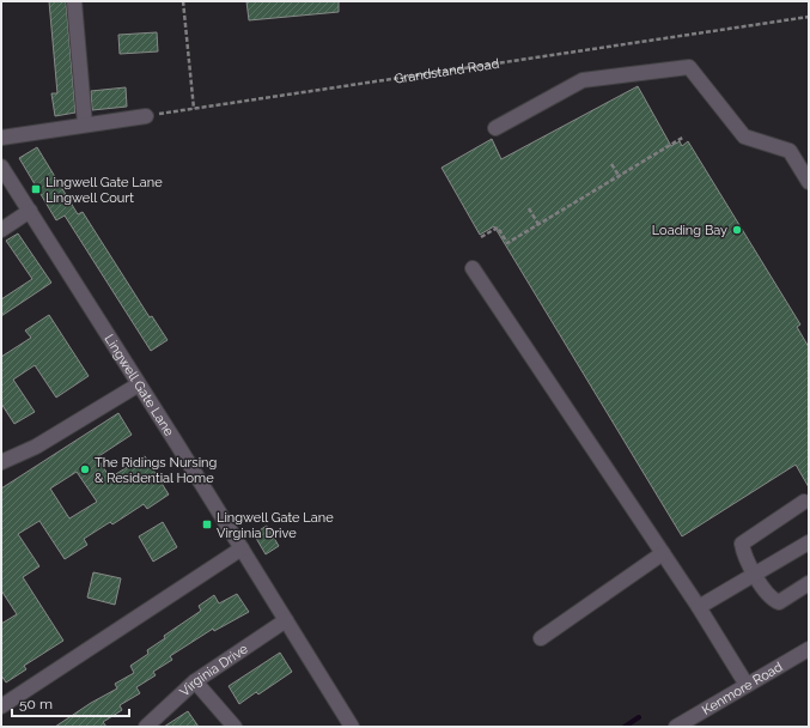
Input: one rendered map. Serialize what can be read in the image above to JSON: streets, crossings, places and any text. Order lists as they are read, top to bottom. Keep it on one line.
{"streets":{"street":["Lingwell Gate Lane","Virginia Drive","Kenmore Road"],"path":["Grandstand Road"]},"crossings":[["Lingwell Gate Lane","Virginia Drive"]],"places":{"transit":["Lingwell Gate Lane Lingwell Court","Lingwell Gate Lane Virginia Drive"],"other":["Loading Bay","The Ridings Nursing & Residential Home"]},"scale_bar":"50 m"}
